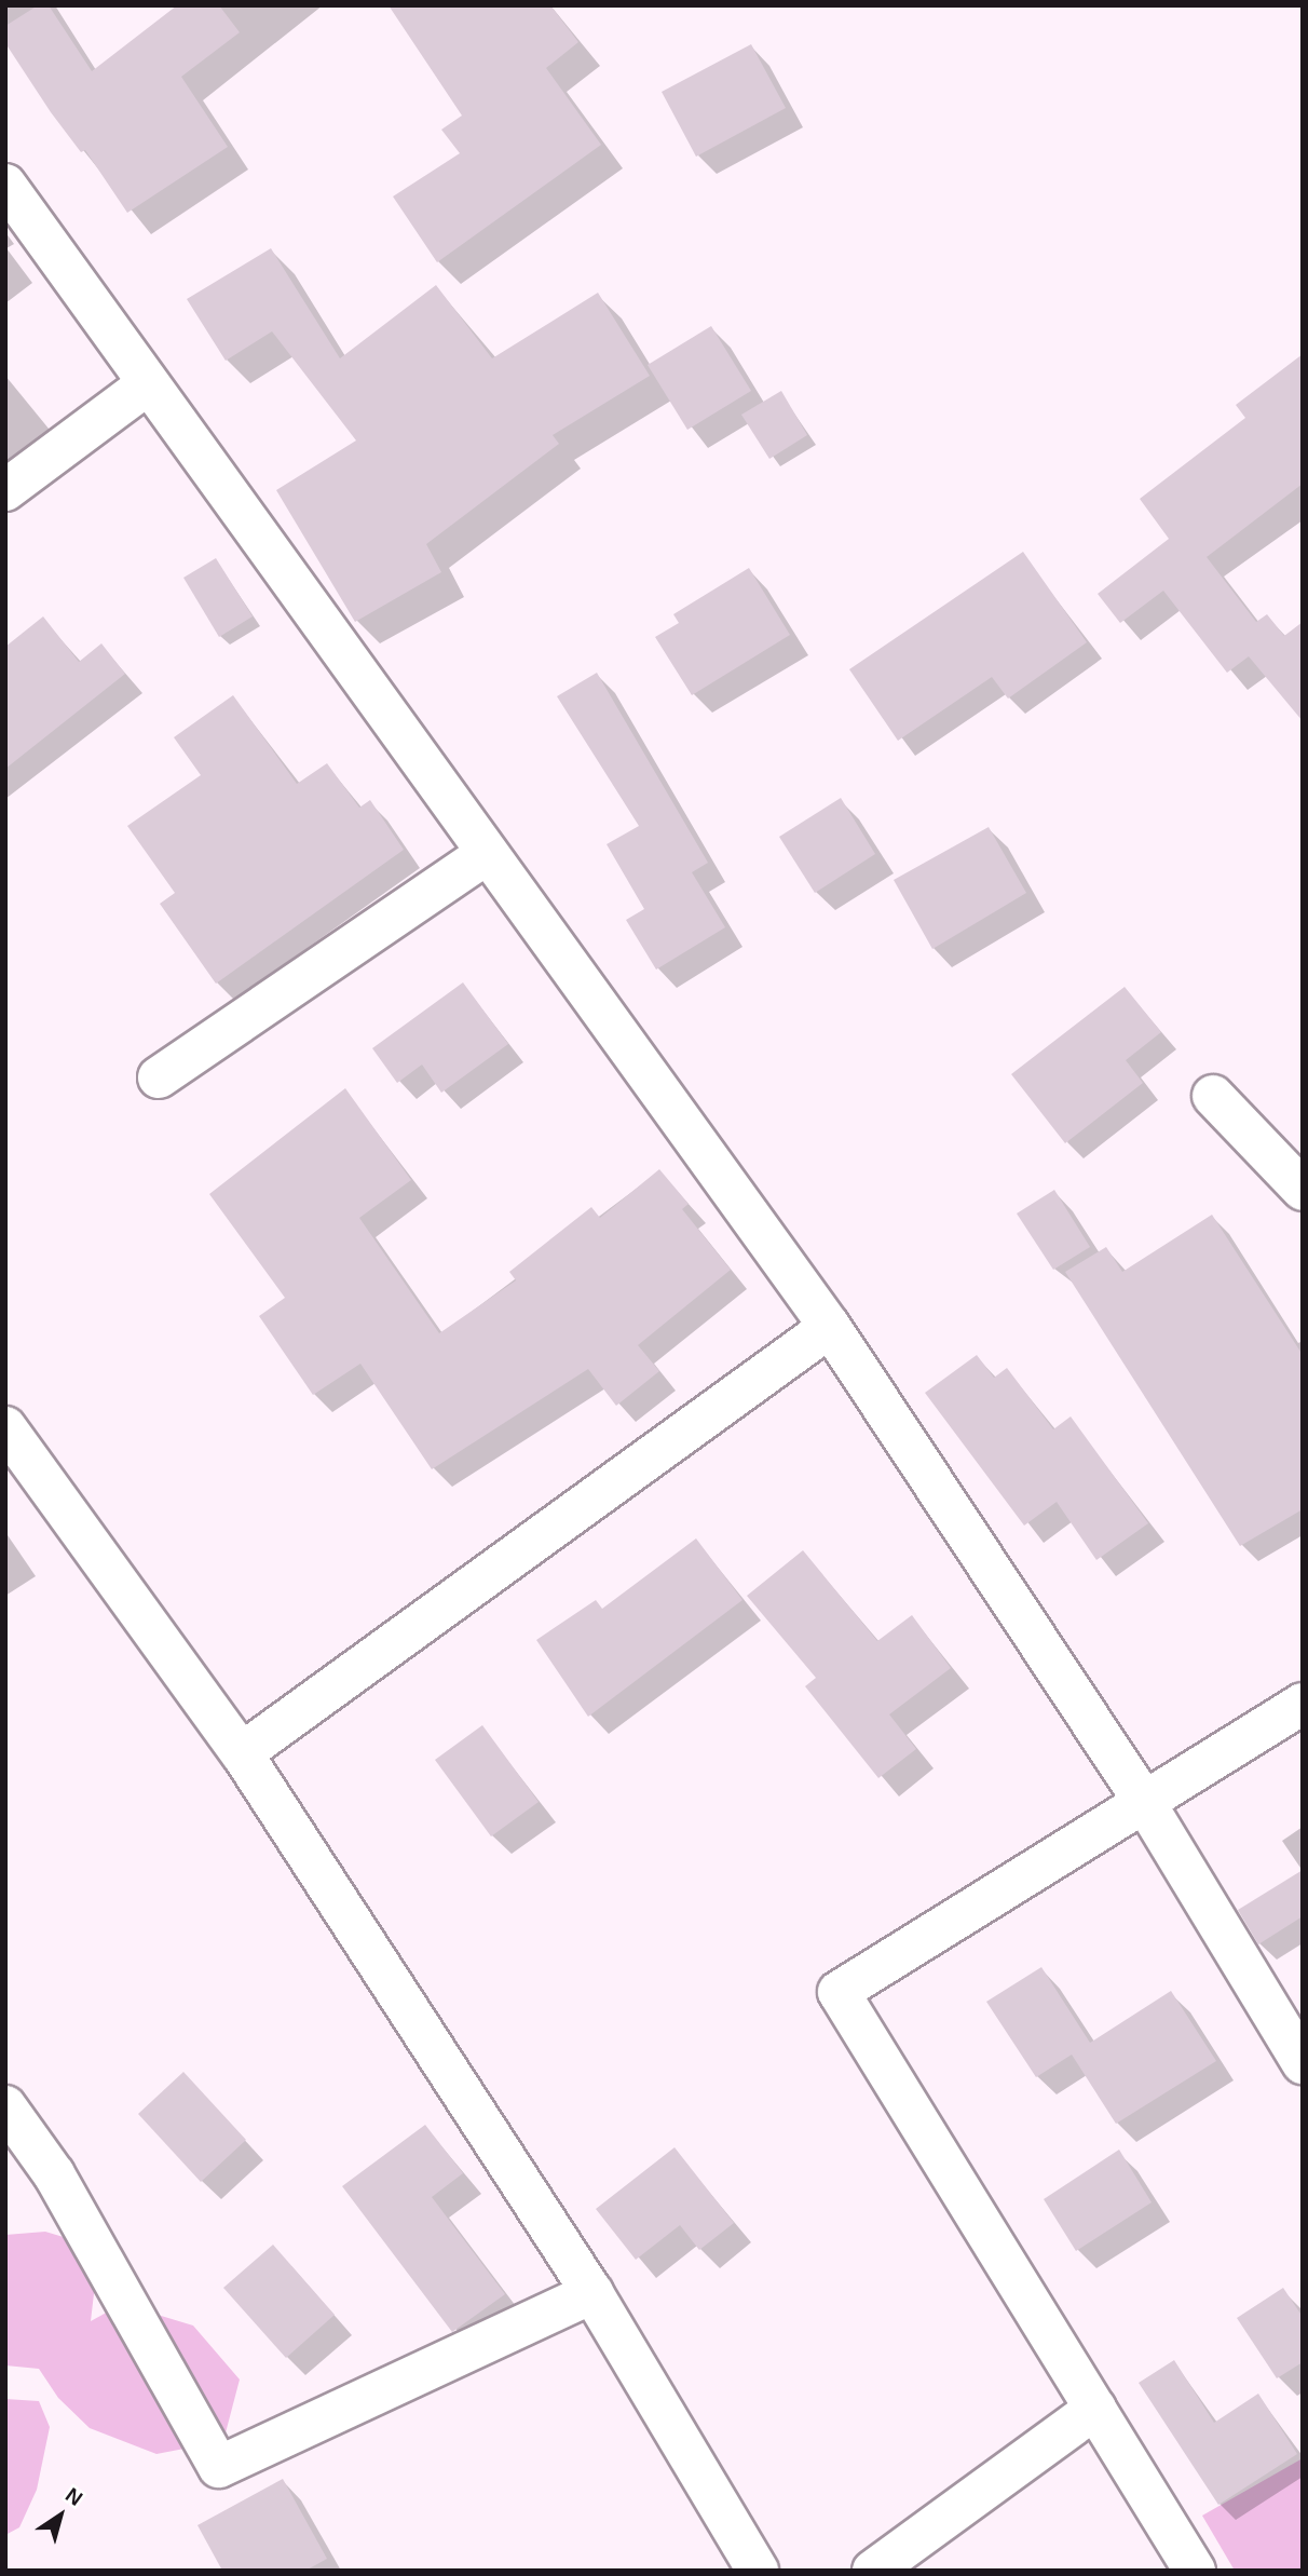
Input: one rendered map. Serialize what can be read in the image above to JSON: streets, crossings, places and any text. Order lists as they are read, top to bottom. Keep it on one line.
{"north":"top right"}
